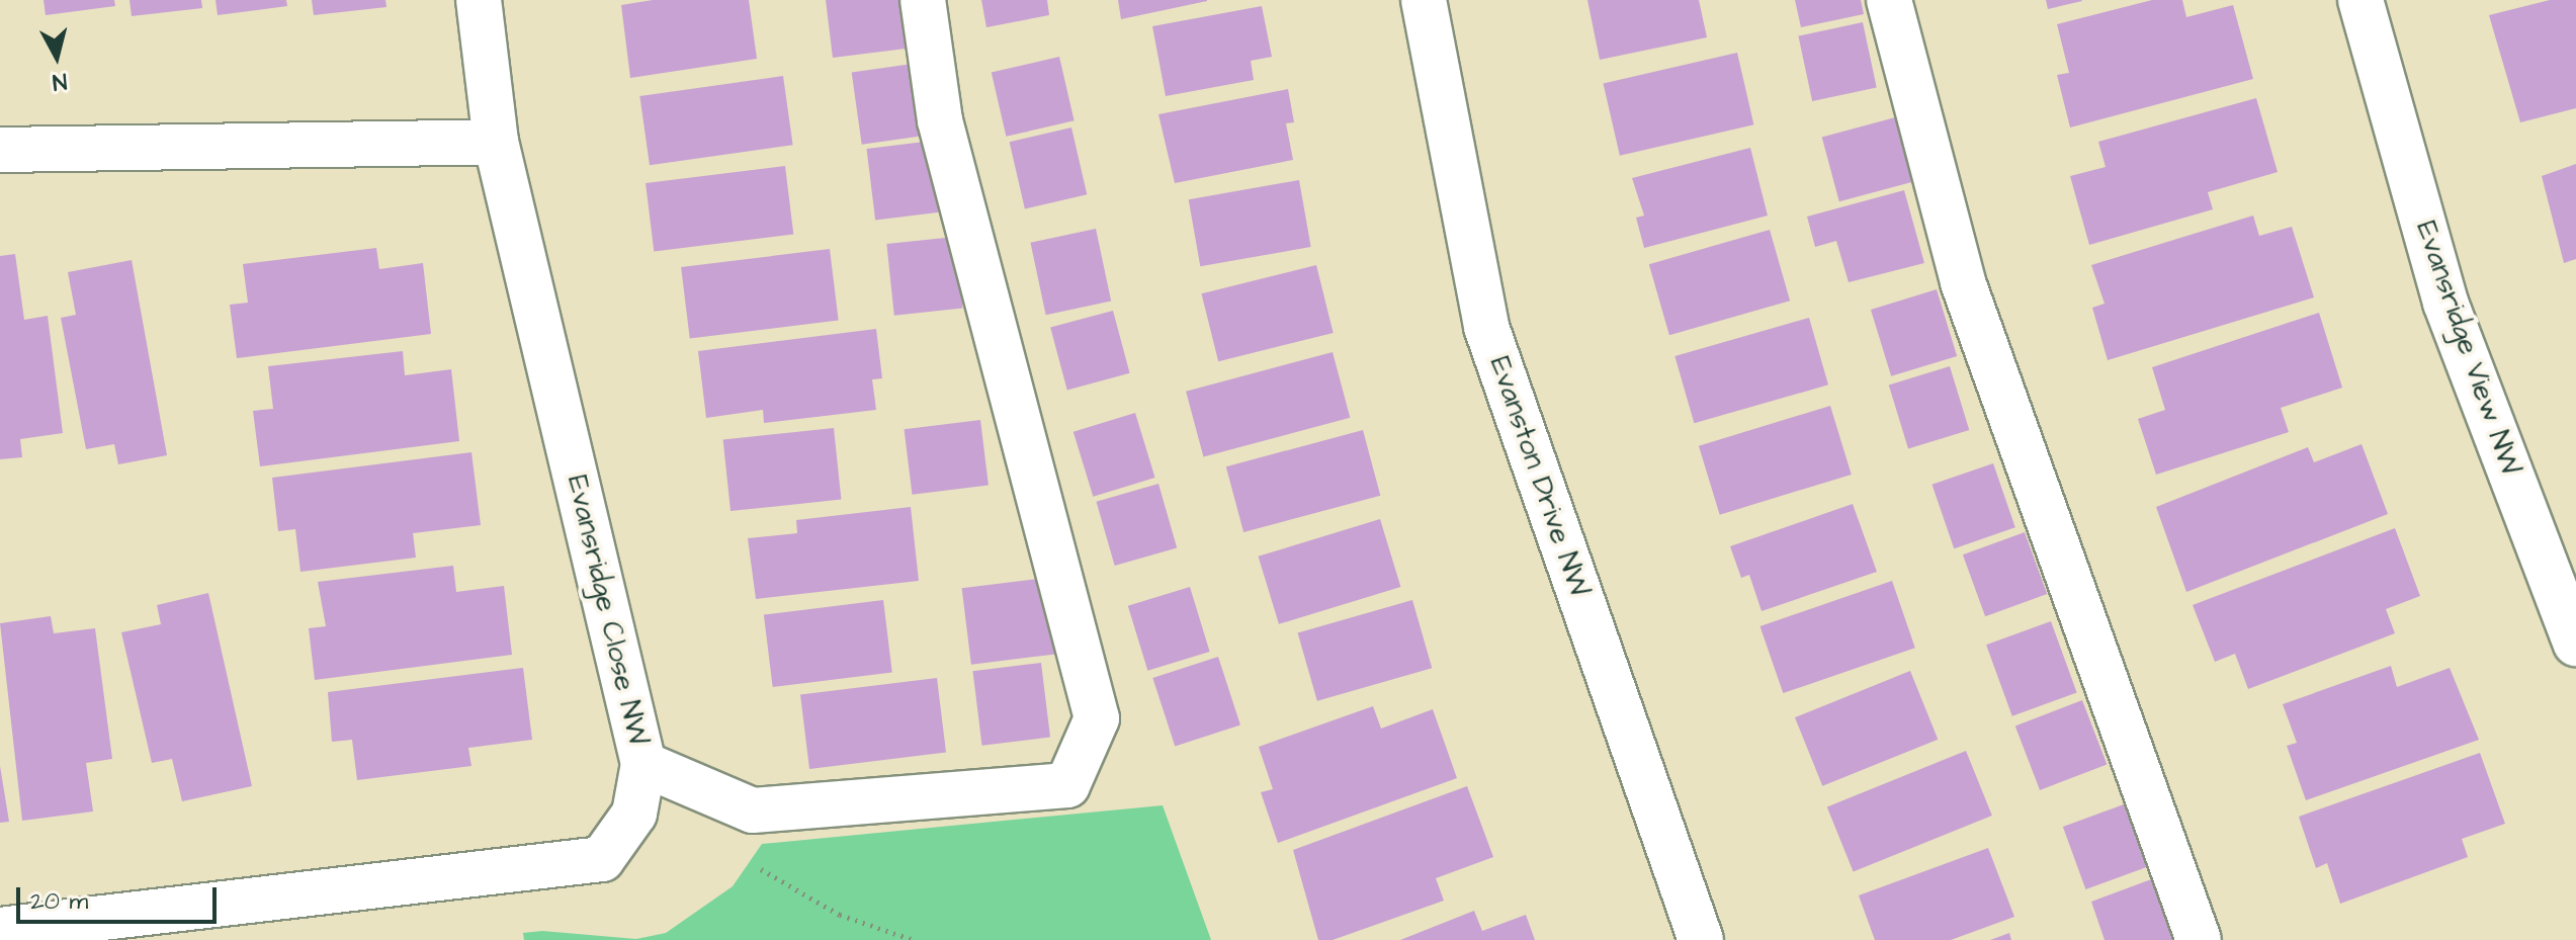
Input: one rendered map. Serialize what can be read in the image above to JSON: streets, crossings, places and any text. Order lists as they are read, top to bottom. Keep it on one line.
{"streets":{"street":["Evansridge View NW","Evanston Drive NW","Evansridge Close NW"]},"scale_bar":"20 m","north":"bottom"}
